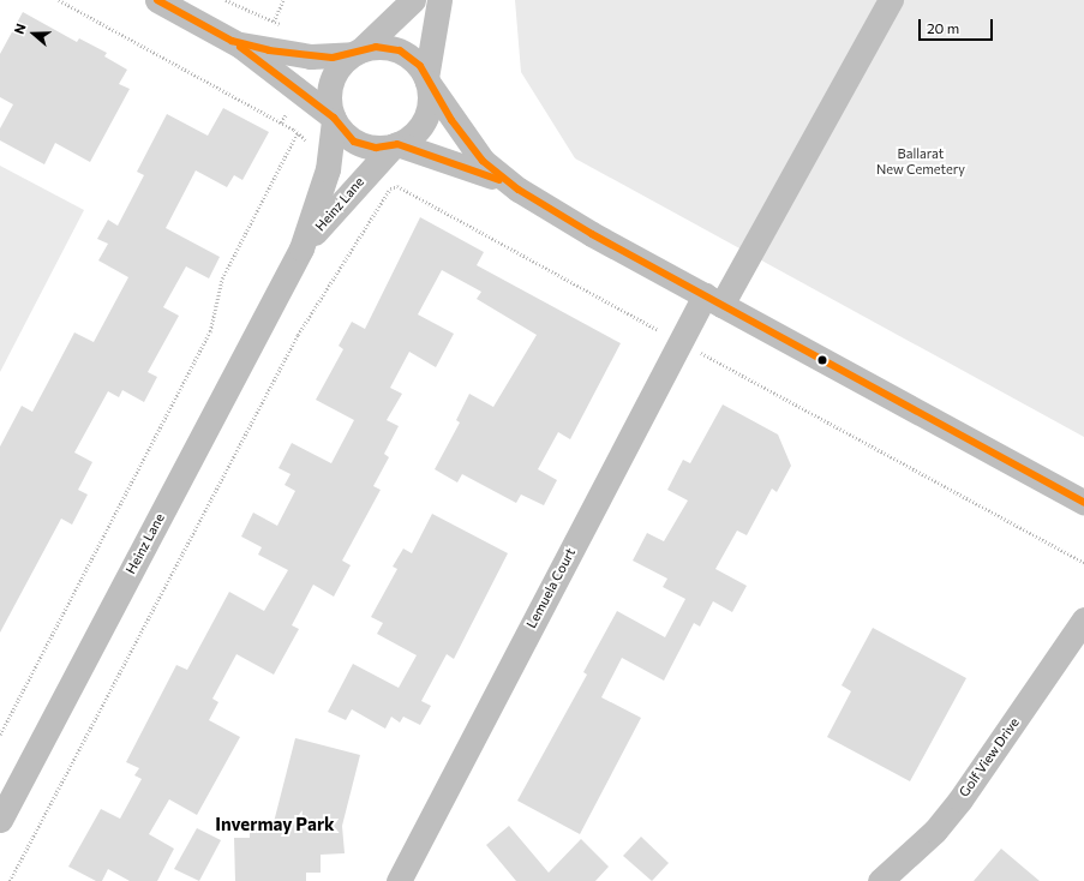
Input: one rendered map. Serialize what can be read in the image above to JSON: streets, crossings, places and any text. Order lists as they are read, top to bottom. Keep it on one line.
{"streets":{"street":["Heinz Lane","Lemuela Court","Golf View Drive"]},"districts":["Invermay Park"],"parks":["Ballarat New Cemetery"],"scale_bar":"20 m","north":"left"}
